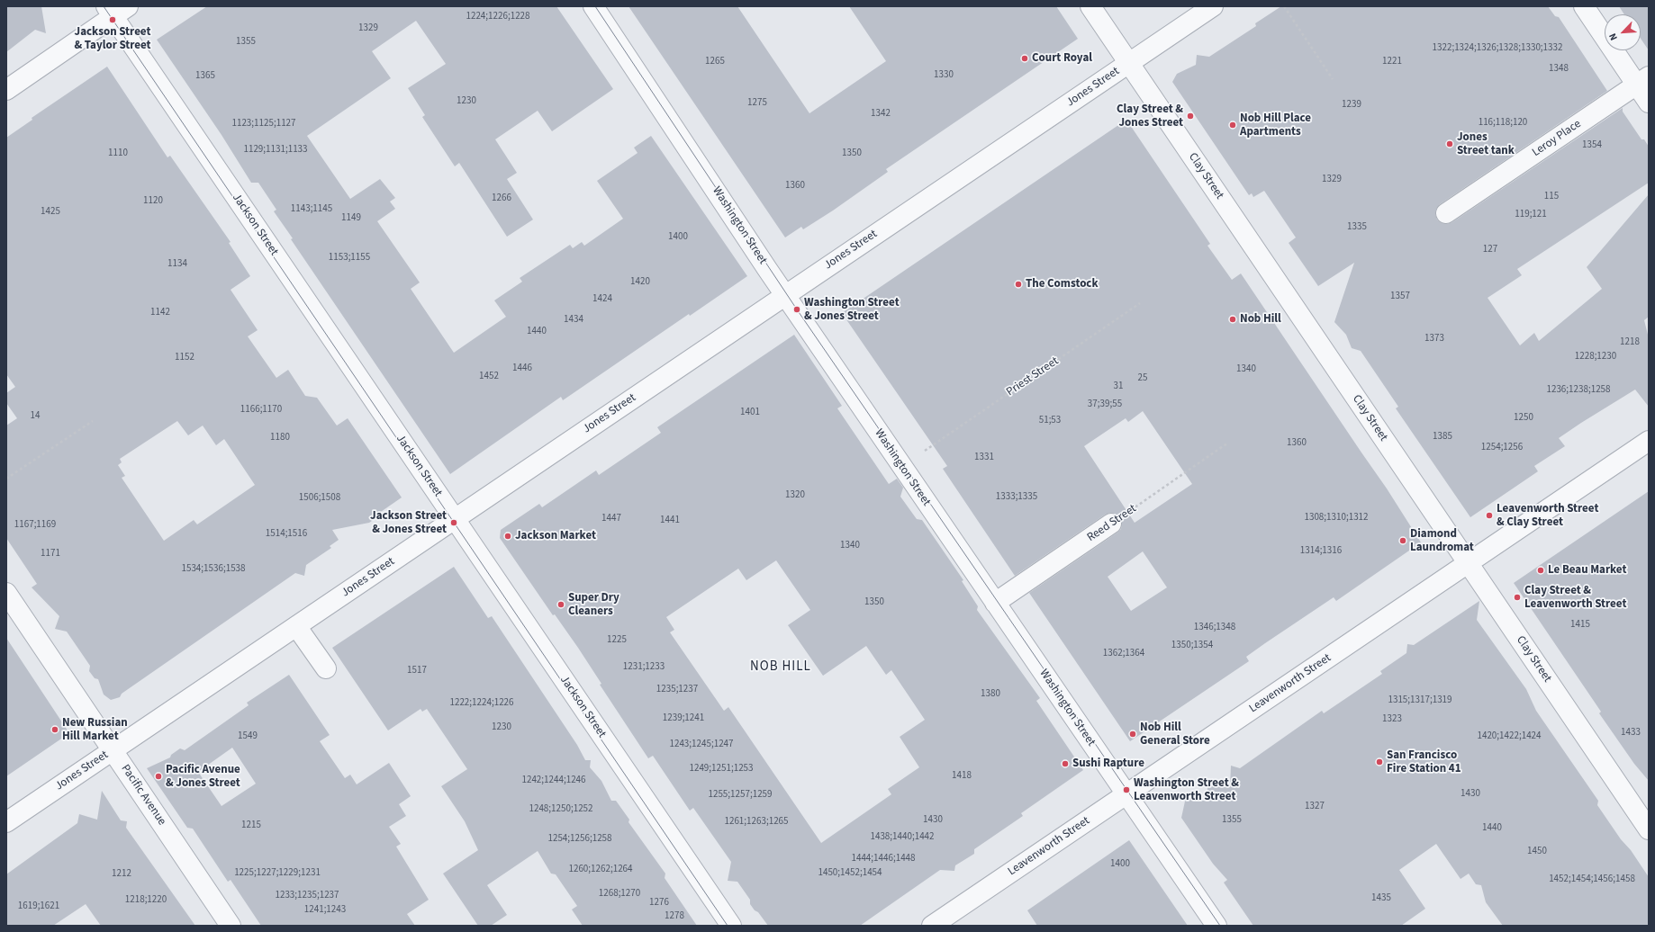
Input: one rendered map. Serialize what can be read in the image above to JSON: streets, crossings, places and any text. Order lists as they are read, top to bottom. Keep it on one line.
{"streets":{"street":["Jones Street","Leroy Place","Clay Street","Jackson Street","Washington Street","Reed Street","Leavenworth Street","Pacific Avenue"],"path":["Priest Street"]},"crossings":[["Jones Street","Clay Street"],["Jones Street","Jackson Street"],["Jones Street","Washington Street"],["Jones Street","Pacific Avenue"],["Clay Street","Leavenworth Street"],["Washington Street","Reed Street"],["Washington Street","Leavenworth Street"]],"districts":["NOB HILL"],"places":["Jackson Street & Taylor Street","Court Royal","Clay Street & Jones Street","Nob Hill Place Apartments","Jones Street tank","The Comstock","Washington Street & Jones Street","Nob Hill","Leavenworth Street & Clay Street","Jackson Street & Jones Street","Jackson Market","Diamond Laundromat","Le Beau Market","Clay Street & Leavenworth Street","Super Dry Cleaners","New Russian Hill Market","Nob Hill General Store","San Francisco Fire Station 41","Sushi Rapture","Pacific Avenue & Jones Street","Washington Street & Leavenworth Street"],"house_numbers":["1224;1226;1228","1329","1355","1322;1324;1326;1328;1330;1332","1265","1221","1348","1330","1365","1230","1275","1239","1342","116;118;120","1123;1125;1127","1354","1129;1131;1133","1110","1350","1329","1360","115","1266","1120","1143;1145","1425","119;121","1149","1335","1400","127","1153;1155","1134","1420","1357","1424","1142","1434","1440","1373","1218","1228;1230","1152","1446","1340","1452","25","31","1236;1238;1258","37;39;55","1166;1170","1401","14","1250","51;53","1385","1180","1360","1254;1256","1331","1320","1333;1335","1506;1508","1308;1310;1312","1447","1441","1167;1169","1514;1516","1340","1314;1316","1171","1534;1536;1538","1350","1415","1346;1348","1225","1350;1354","1362;1364","1231;1233","1517","1235;1237","1380","1315;1317;1319","1222;1224;1226","1239;1241","1323","1230","1433","1549","1420;1422;1424","1243;1245;1247","1249;1251;1253","1418","1242;1244;1246","1430","1255;1257;1259","1327","1248;1250;1252","1430","1355","1261;1263;1265","1215","1440","1438;1440;1442","1254;1256;1258","1450","1444;1446;1448","1400","1260;1262;1264","1225;1227;1229;1231","1450;1452;1454","1212","1452;1454;1456;1458","1268;1270","1233;1235;1237","1435","1218;1220","1276","1619;1621","1241;1243","1278"],"north":"bottom left"}
